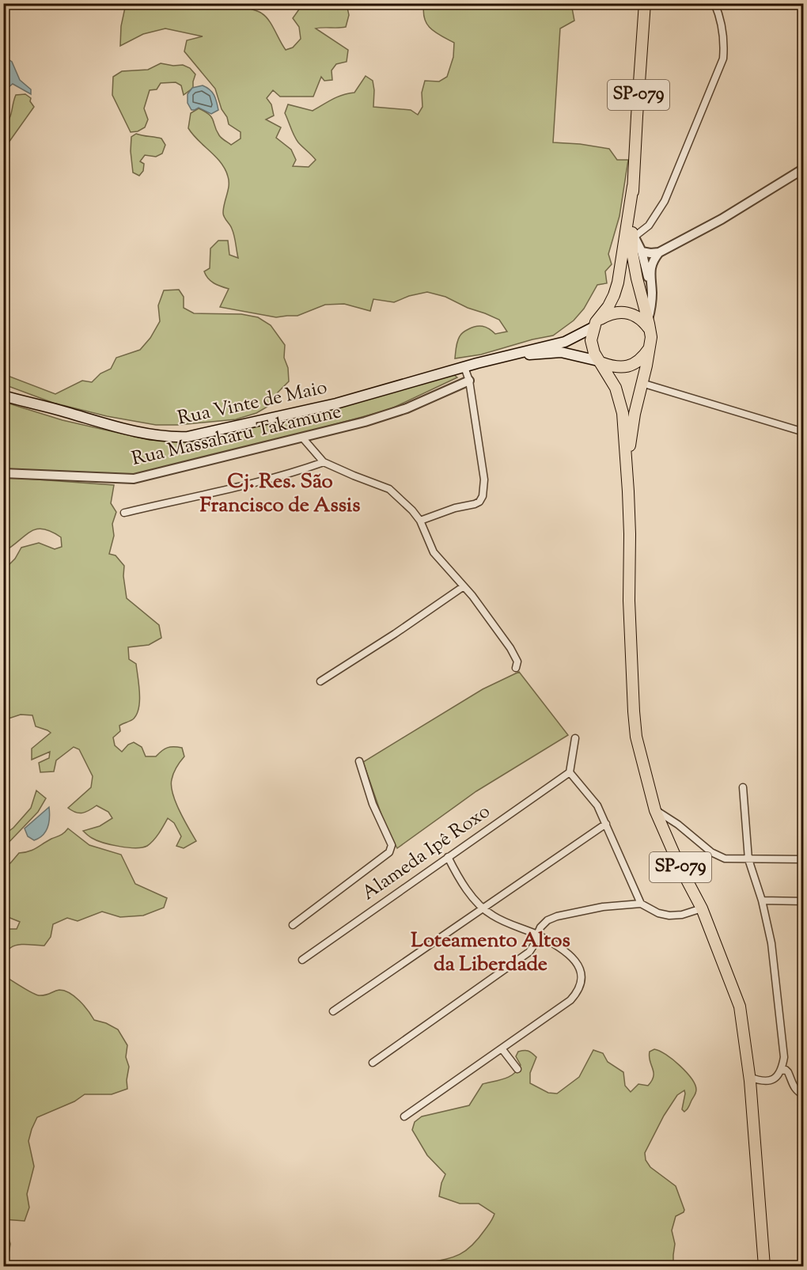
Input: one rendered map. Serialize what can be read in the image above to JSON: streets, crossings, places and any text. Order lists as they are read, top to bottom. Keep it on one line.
{"streets":{"highway":["SP-079"],"main road":["Rua Vinte de Maio"],"street":["Rua Massaharu Takamune","Alameda Ipê Roxo"]},"crossings":[["SP-079","Rua Vinte de Maio"]],"districts":["Cj. Res. São Francisco de Assis","Loteamento Altos da Liberdade"]}
